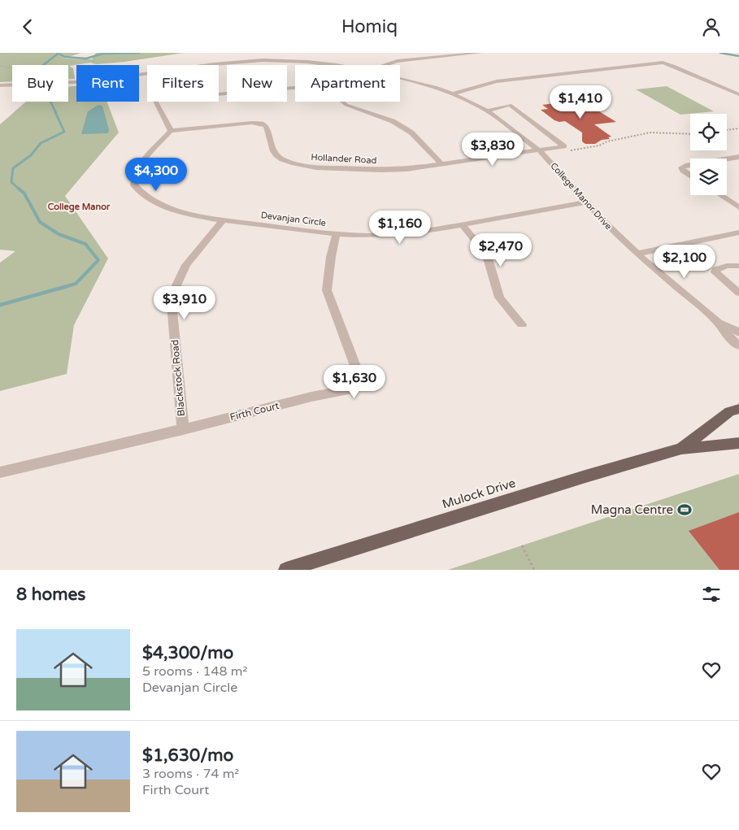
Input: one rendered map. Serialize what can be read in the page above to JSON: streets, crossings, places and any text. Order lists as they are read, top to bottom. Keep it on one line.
{"streets":{"main road":["Mulock Drive"],"street":["Hollander Road","College Manor Drive","Devanjan Circle","Blackstock Road","Firth Court"]},"crossings":[["Hollander Road","College Manor Drive"],["Hollander Road","Devanjan Circle"],["College Manor Drive","Devanjan Circle"],["Devanjan Circle","Blackstock Road"],["Devanjan Circle","Firth Court"],["Blackstock Road","Firth Court"]],"districts":["College Manor"],"places":{"sports":["Magna Centre"]},"page":{"header":"Homiq","chip":["Buy","Rent","Filters","New","Apartment"],"price":["$1,410","$3,830","$4,300","$1,160","$2,470","$2,100","$3,910","$1,630"],"heading":"8 homes","list":[{"name":"$4,300/mo","note":"5 rooms · 148 m² · Devanjan Circle"},{"name":"$1,630/mo","note":"3 rooms · 74 m² · Firth Court"}]}}
